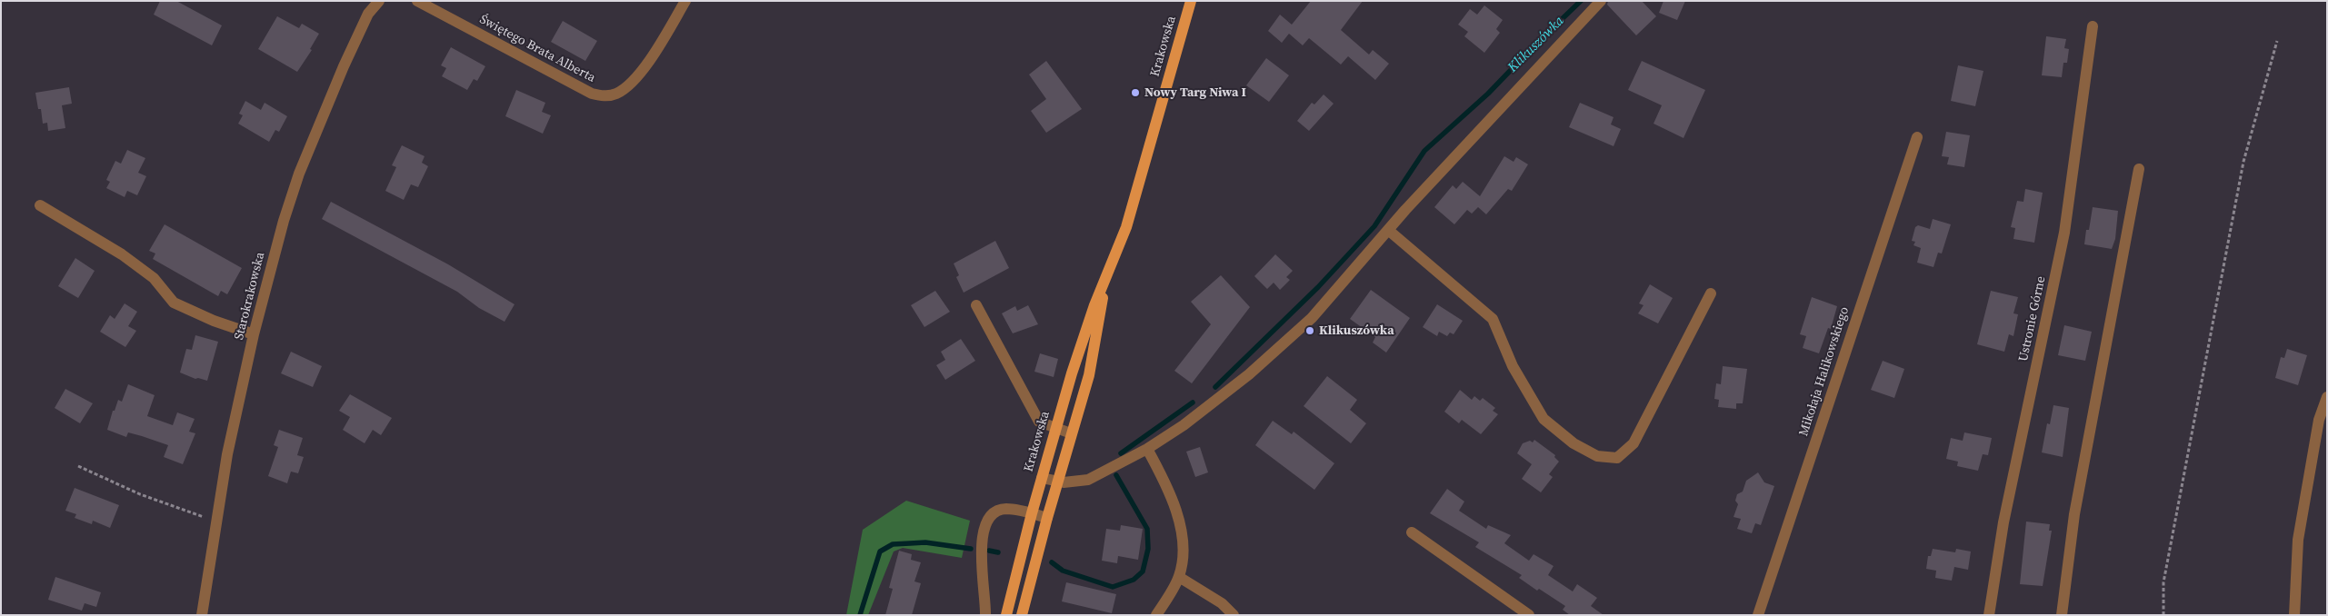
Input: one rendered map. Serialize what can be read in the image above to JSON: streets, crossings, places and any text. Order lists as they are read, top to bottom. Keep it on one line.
{"streets":{"main road":["Krakowska"],"street":["Świętego Brata Alberta","Starokrakowska","Ustronie Górne","Mikołaja Halikowskiego"]},"water":["Klikuszówka"],"places":["Nowy Targ Niwa I","Klikuszówka"]}
